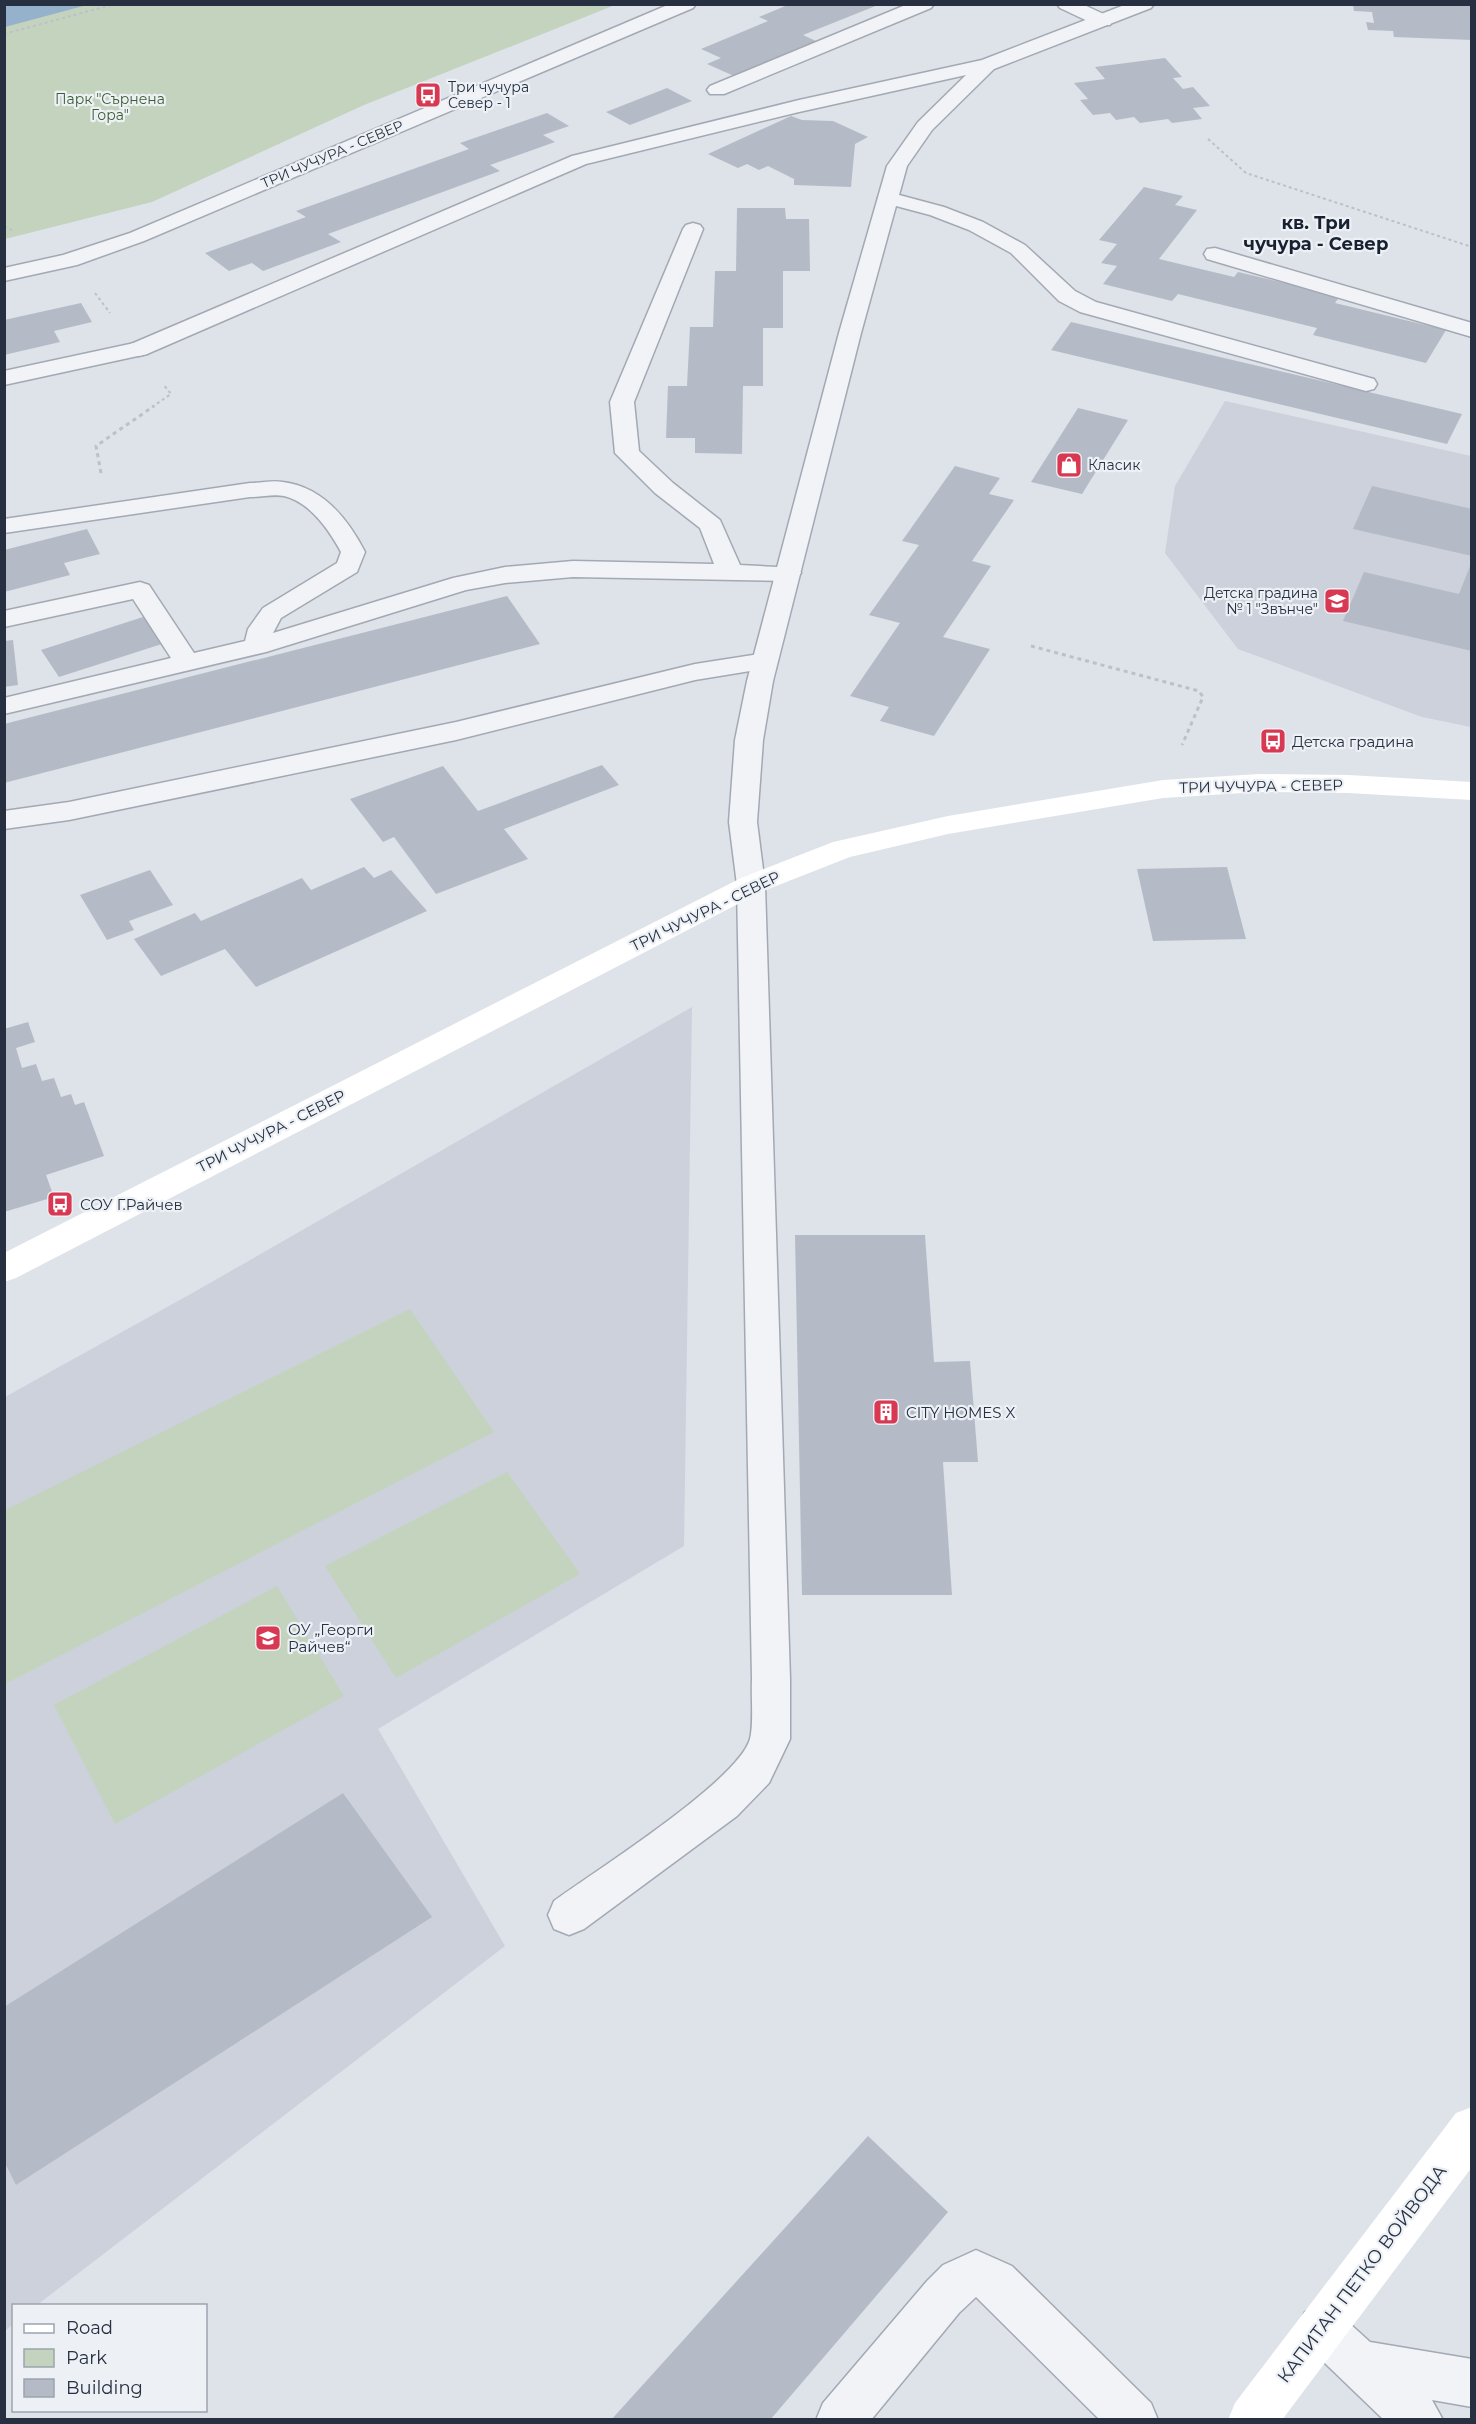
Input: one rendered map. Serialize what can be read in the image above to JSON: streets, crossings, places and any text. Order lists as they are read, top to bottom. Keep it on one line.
{"streets":{"street":["ТРИ ЧУЧУРА - СЕВЕР","КАПИТАН ПЕТКО ВОЙВОДА"]},"districts":["кв. Три чучура - Север"],"parks":["Парк \"Сърнена Гора\""],"places":{"bus stop":["Три чучура Север - 1","Детска градина","СОУ Г.Райчев"],"shop":["Класик"],"school or university":["Детска градина № 1 \"Звънче\"","ОУ „Георги Райчев“"],"building":["CITY HOMES X"]},"legend":["Road","Park","Building"]}
